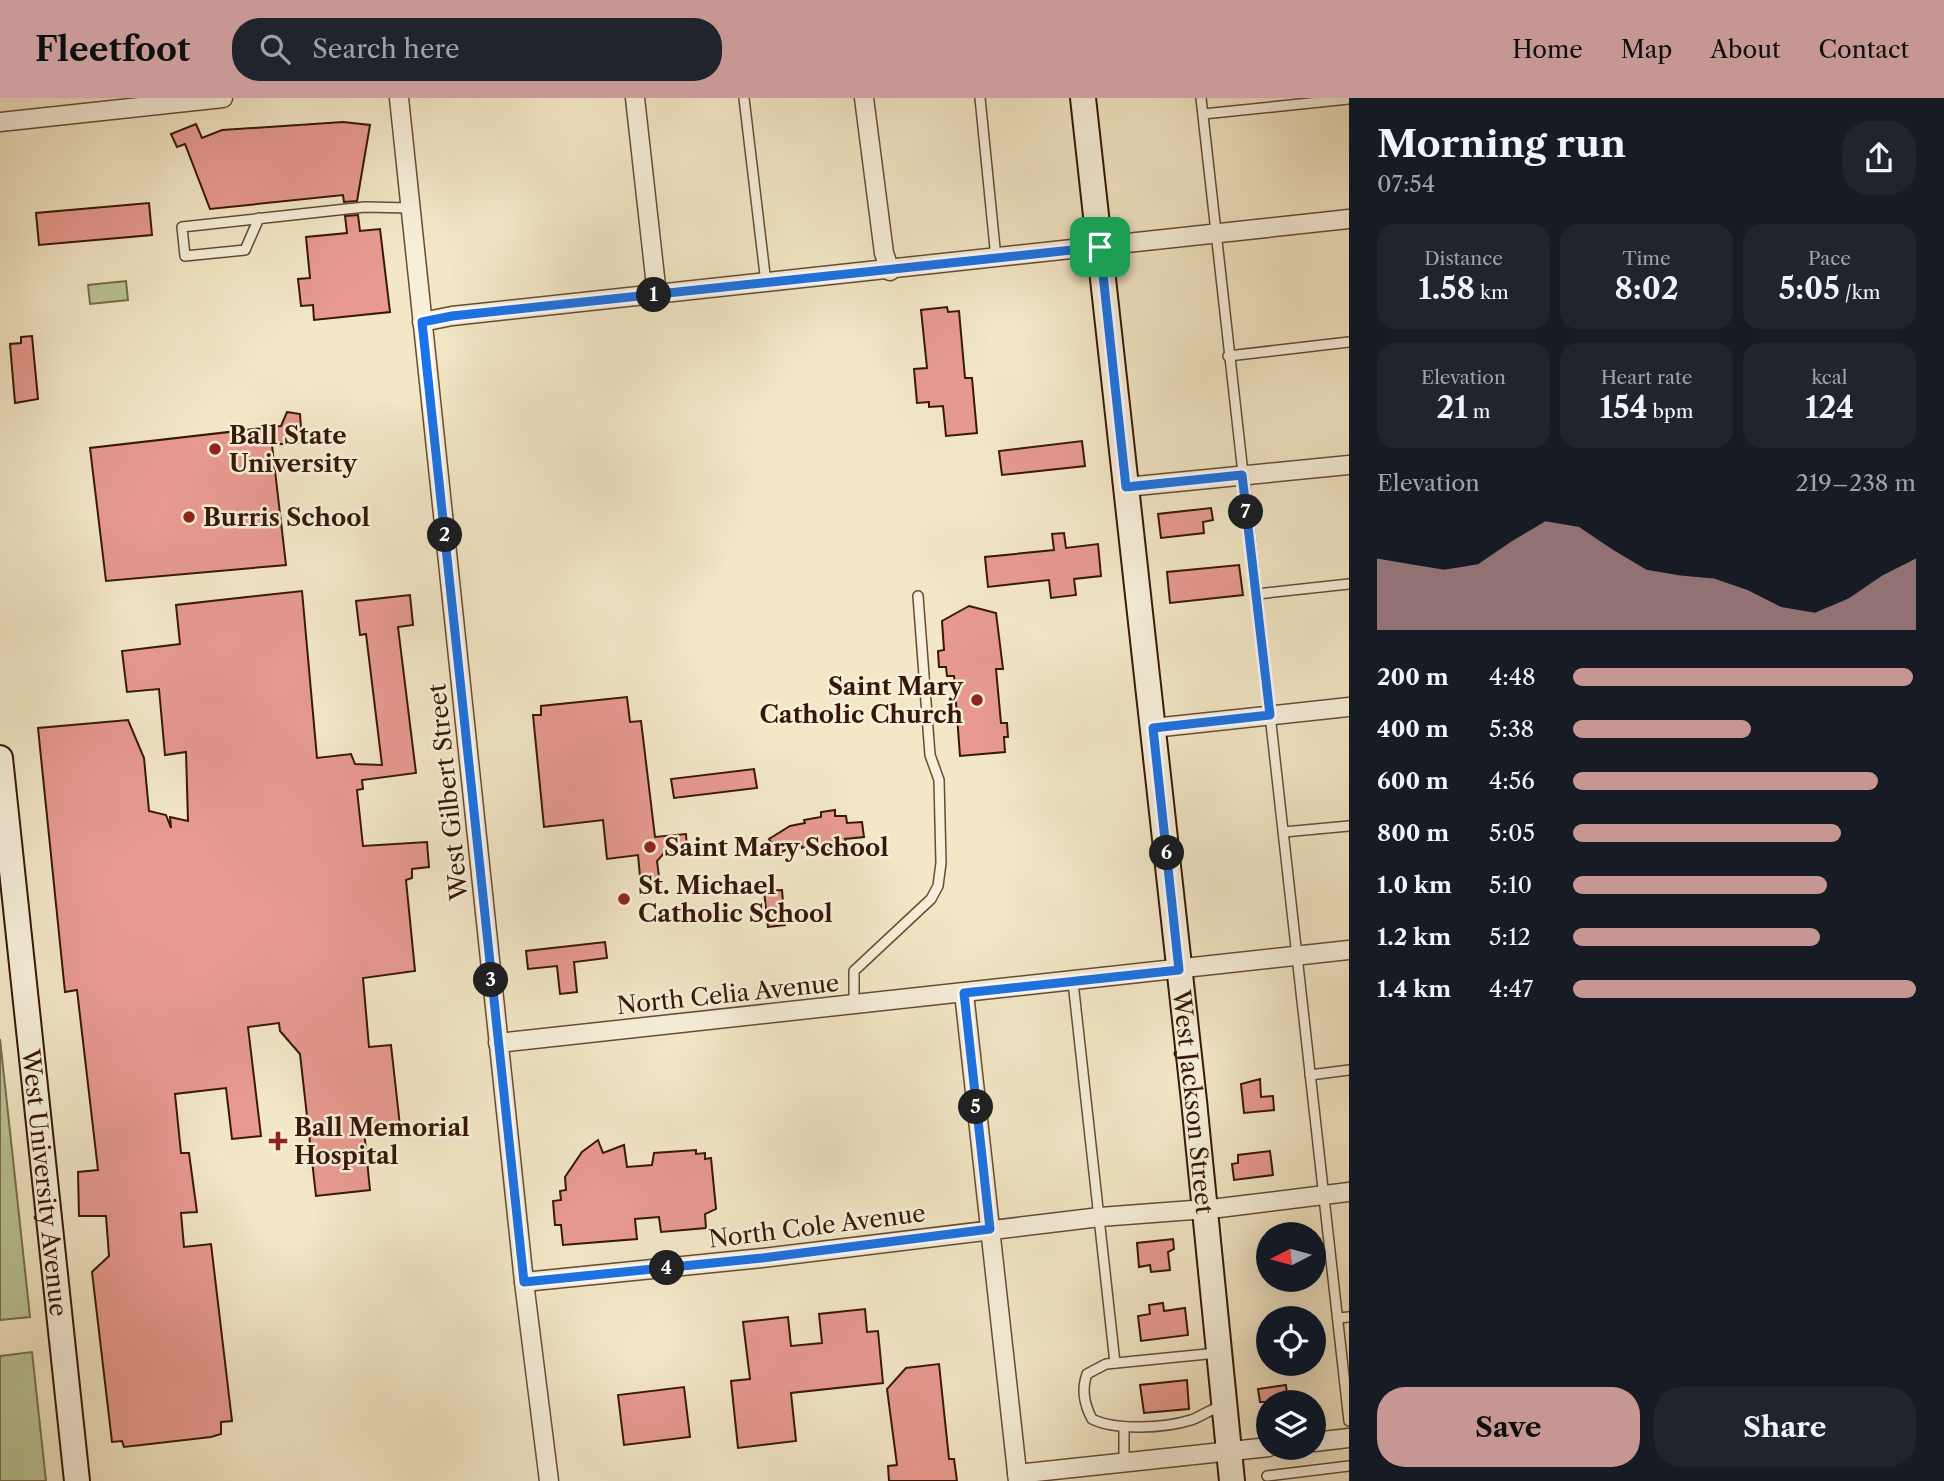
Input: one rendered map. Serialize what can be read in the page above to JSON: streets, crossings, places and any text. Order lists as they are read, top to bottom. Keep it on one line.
{"streets":{"main road":["West Jackson Street","West University Avenue"],"street":["West Gilbert Street","North Celia Avenue","North Cole Avenue"]},"crossings":[["West Gilbert Street","North Celia Avenue"],["West Gilbert Street","North Cole Avenue"],["North Celia Avenue","West Jackson Street"],["West Jackson Street","North Cole Avenue"]],"places":{"other":["Ball State University","Burris School","Saint Mary Catholic Church","Saint Mary School","St. Michael Catholic School"],"health":["Ball Memorial Hospital"]},"north":"left","page":{"header":"Fleetfoot","search":"Search here","nav":["Home","Map","About","Contact"],"heading":["Morning run","07:54"],"stats":[["Distance","1.58 km"],["Time","8:02"],["Pace","5:05 /km"],["Elevation","21 m"],["Heart rate","154 bpm"],["kcal","124"]],"pins":["1","7","2","6","3","5","4"],"chart":["Elevation","219–238 m"],"list":[{"name":"200 m","note":"4:48"},{"name":"400 m","note":"5:38"},{"name":"600 m","note":"4:56"},{"name":"800 m","note":"5:05"},{"name":"1.0 km","note":"5:10"},{"name":"1.2 km","note":"5:12"},{"name":"1.4 km","note":"4:47"}],"buttons":["Save","Share"]}}
